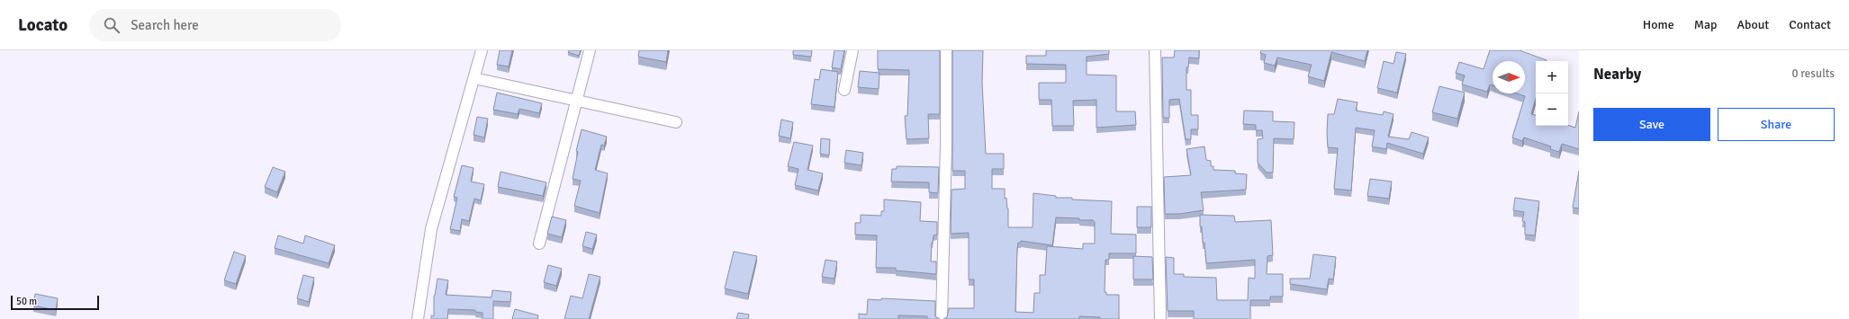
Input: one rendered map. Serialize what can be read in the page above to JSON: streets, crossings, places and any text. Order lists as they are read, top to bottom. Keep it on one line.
{"scale_bar":"50 m","north":"right","page":{"header":"Locato","search":"Search here","nav":["Home","Map","About","Contact"],"heading":["Nearby","0 results"],"map_buttons":["+","−"],"buttons":["Save","Share"],"scale":"50 m"}}
